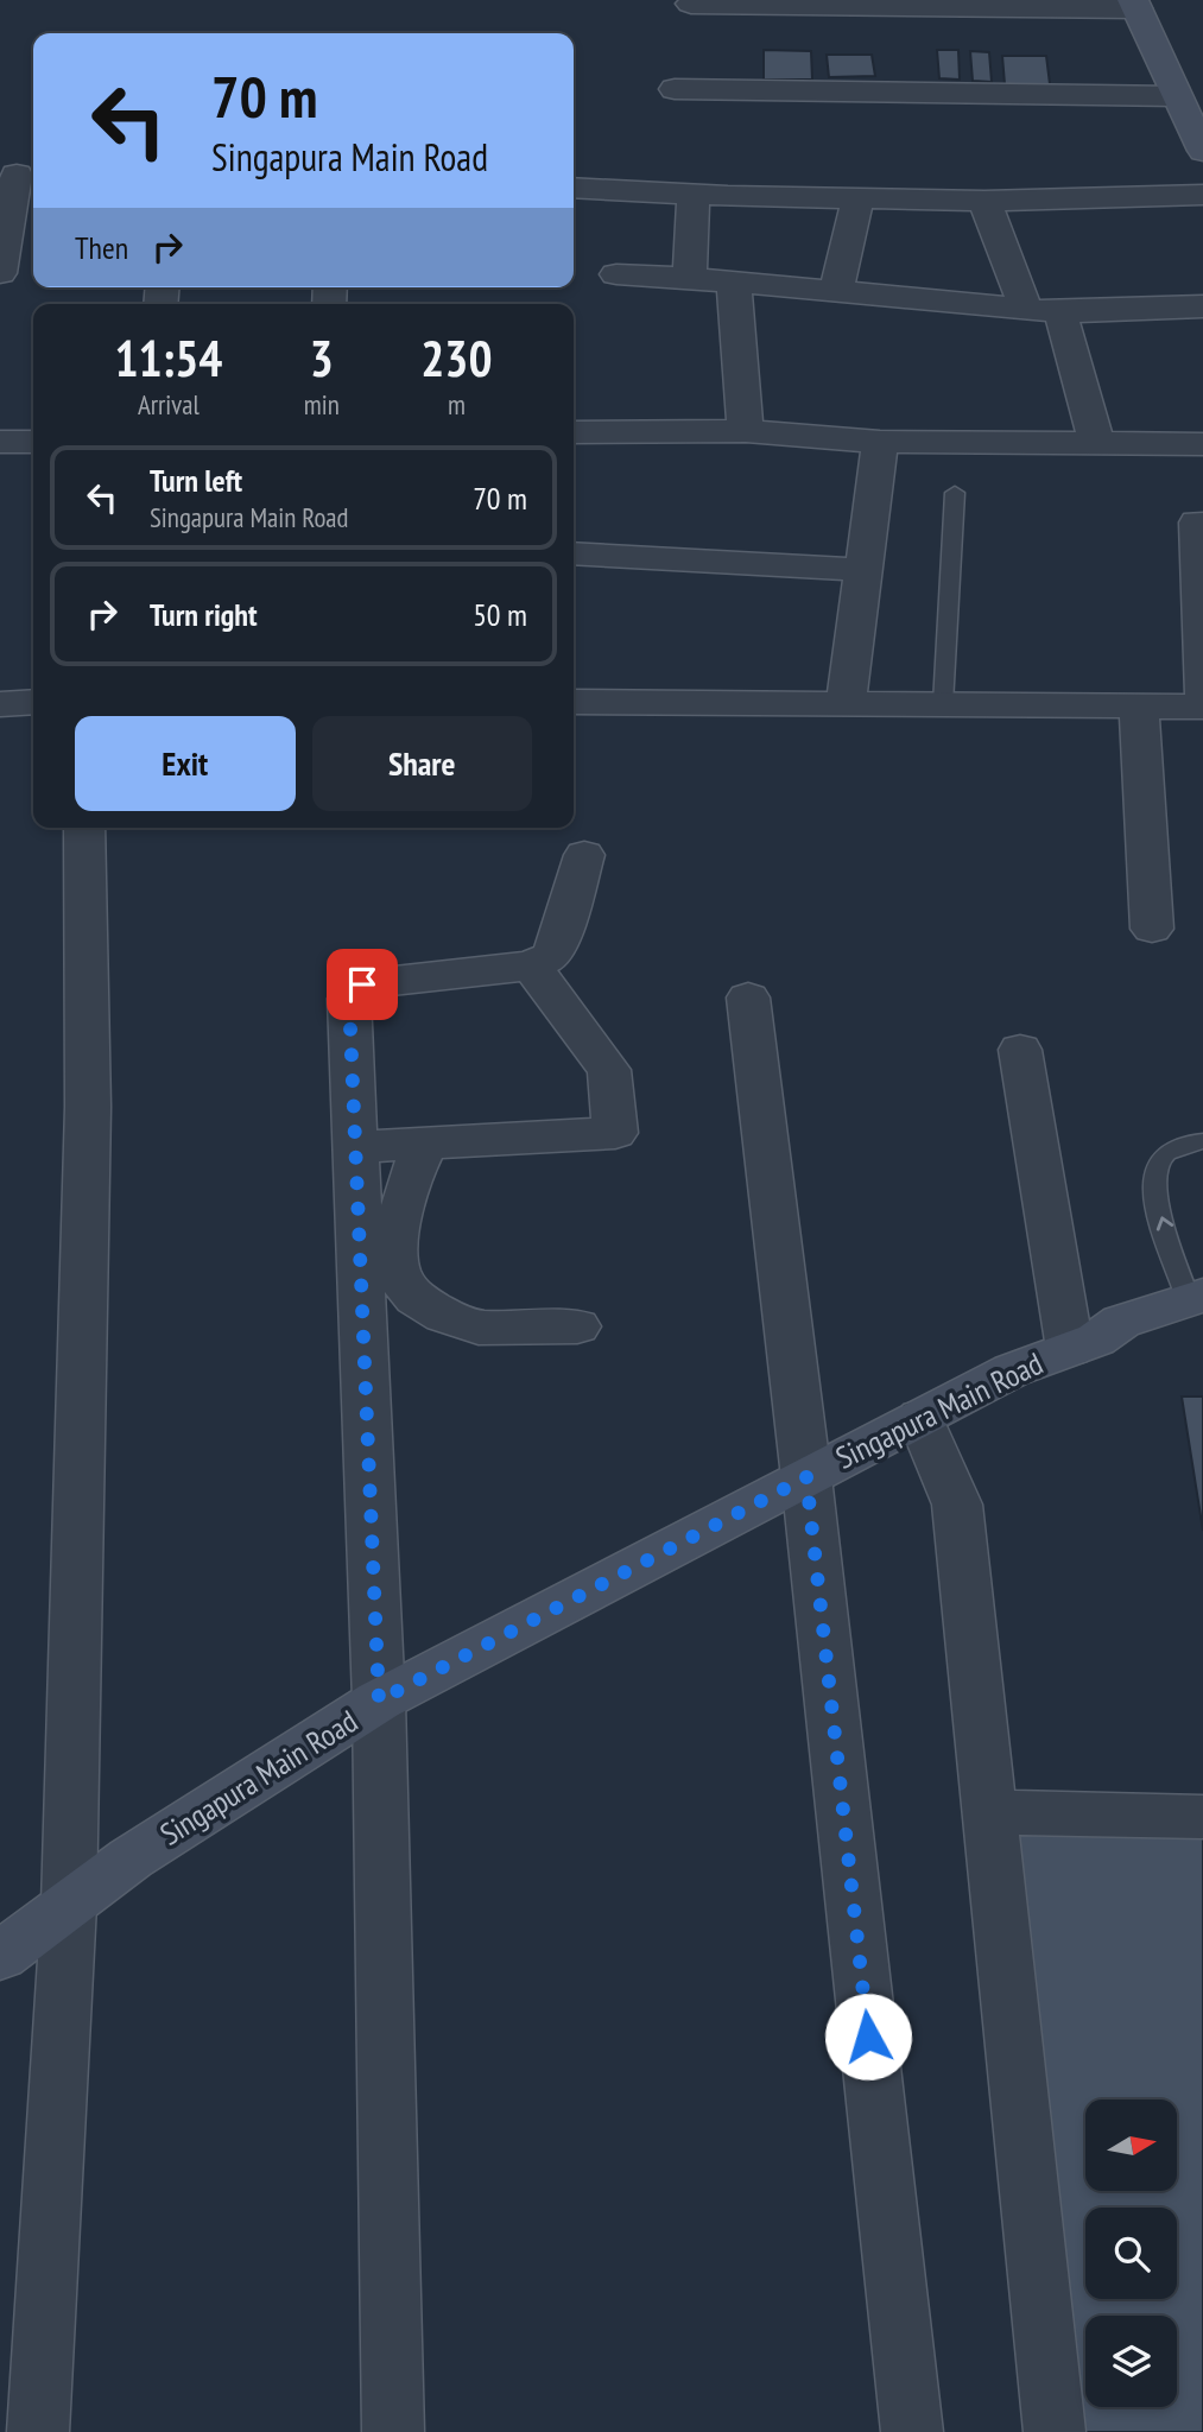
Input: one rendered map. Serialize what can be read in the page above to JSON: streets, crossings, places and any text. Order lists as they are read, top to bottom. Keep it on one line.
{"streets":{"street":["Singapura Main Road"]},"north":"right","page":{"turn":["70 m","Singapura Main Road"],"then":"Then","eta":["11:54","Arrival","3","min","230","m"],"list":[{"name":"Turn left","note":"Singapura Main Road","value":"70 m"},{"name":"Turn right","value":"50 m"}],"buttons":["Exit","Share"]}}
